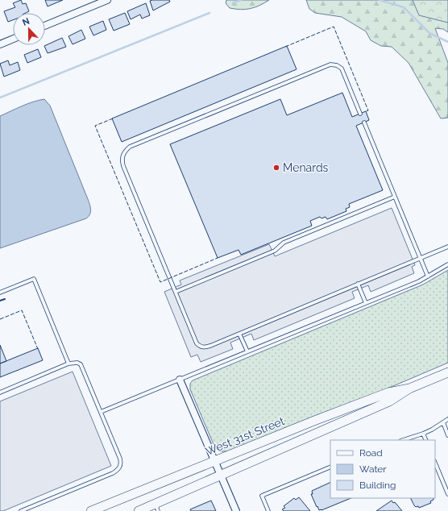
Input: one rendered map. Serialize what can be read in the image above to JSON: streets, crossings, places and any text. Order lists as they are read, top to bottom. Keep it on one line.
{"streets":{"main road":["West 31st Street"]},"places":["Menards"],"legend":["Road","Water","Building"],"north":"top"}
